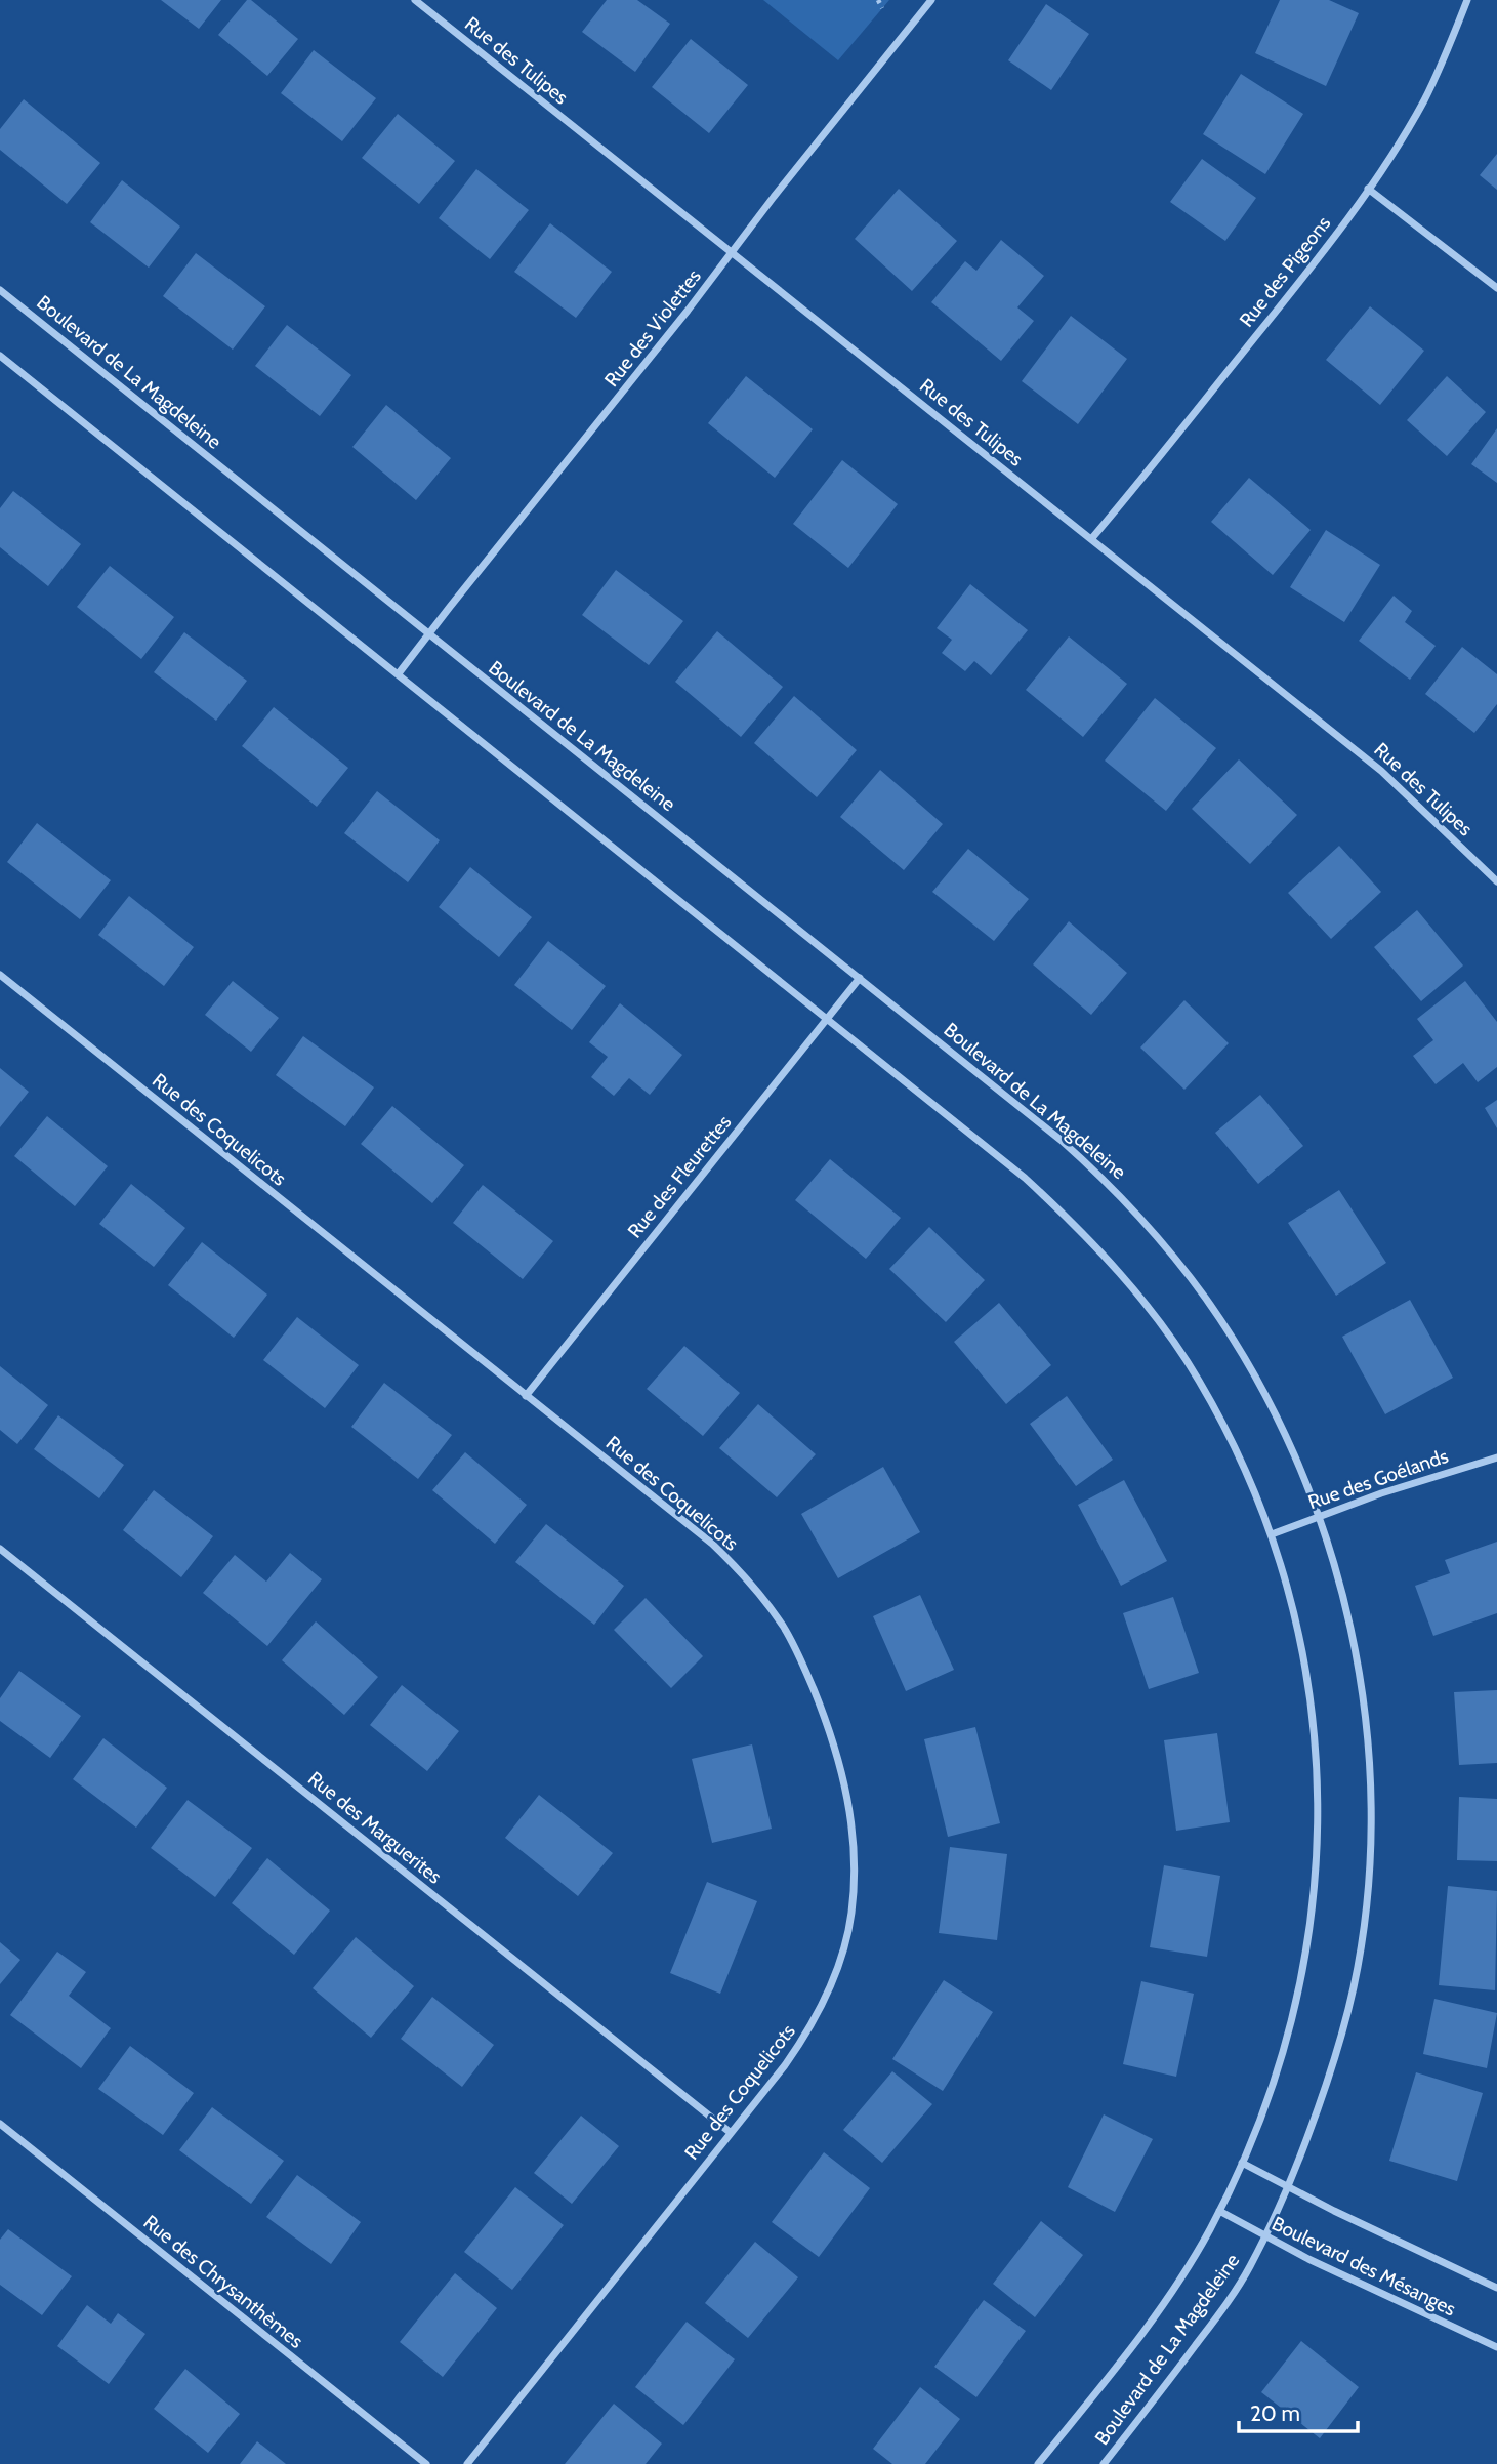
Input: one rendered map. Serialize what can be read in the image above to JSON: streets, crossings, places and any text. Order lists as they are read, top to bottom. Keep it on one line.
{"streets":{"street":["Rue des Tulipes","Rue des Pigeons","Rue des Violettes","Boulevard de La Magdeleine","Rue des Coquelicots","Rue des Fleurettes","Rue des Goélands","Rue des Marguerites","Boulevard des Mésanges","Rue des Chrysanthèmes"]},"crossings":[["Rue des Tulipes","Rue des Pigeons"],["Rue des Tulipes","Rue des Violettes"],["Rue des Violettes","Boulevard de La Magdeleine"],["Boulevard de La Magdeleine","Rue des Fleurettes"],["Boulevard de La Magdeleine","Rue des Goélands"],["Boulevard de La Magdeleine","Boulevard des Mésanges"],["Rue des Coquelicots","Rue des Fleurettes"],["Rue des Coquelicots","Rue des Marguerites"]],"scale_bar":"20 m"}
